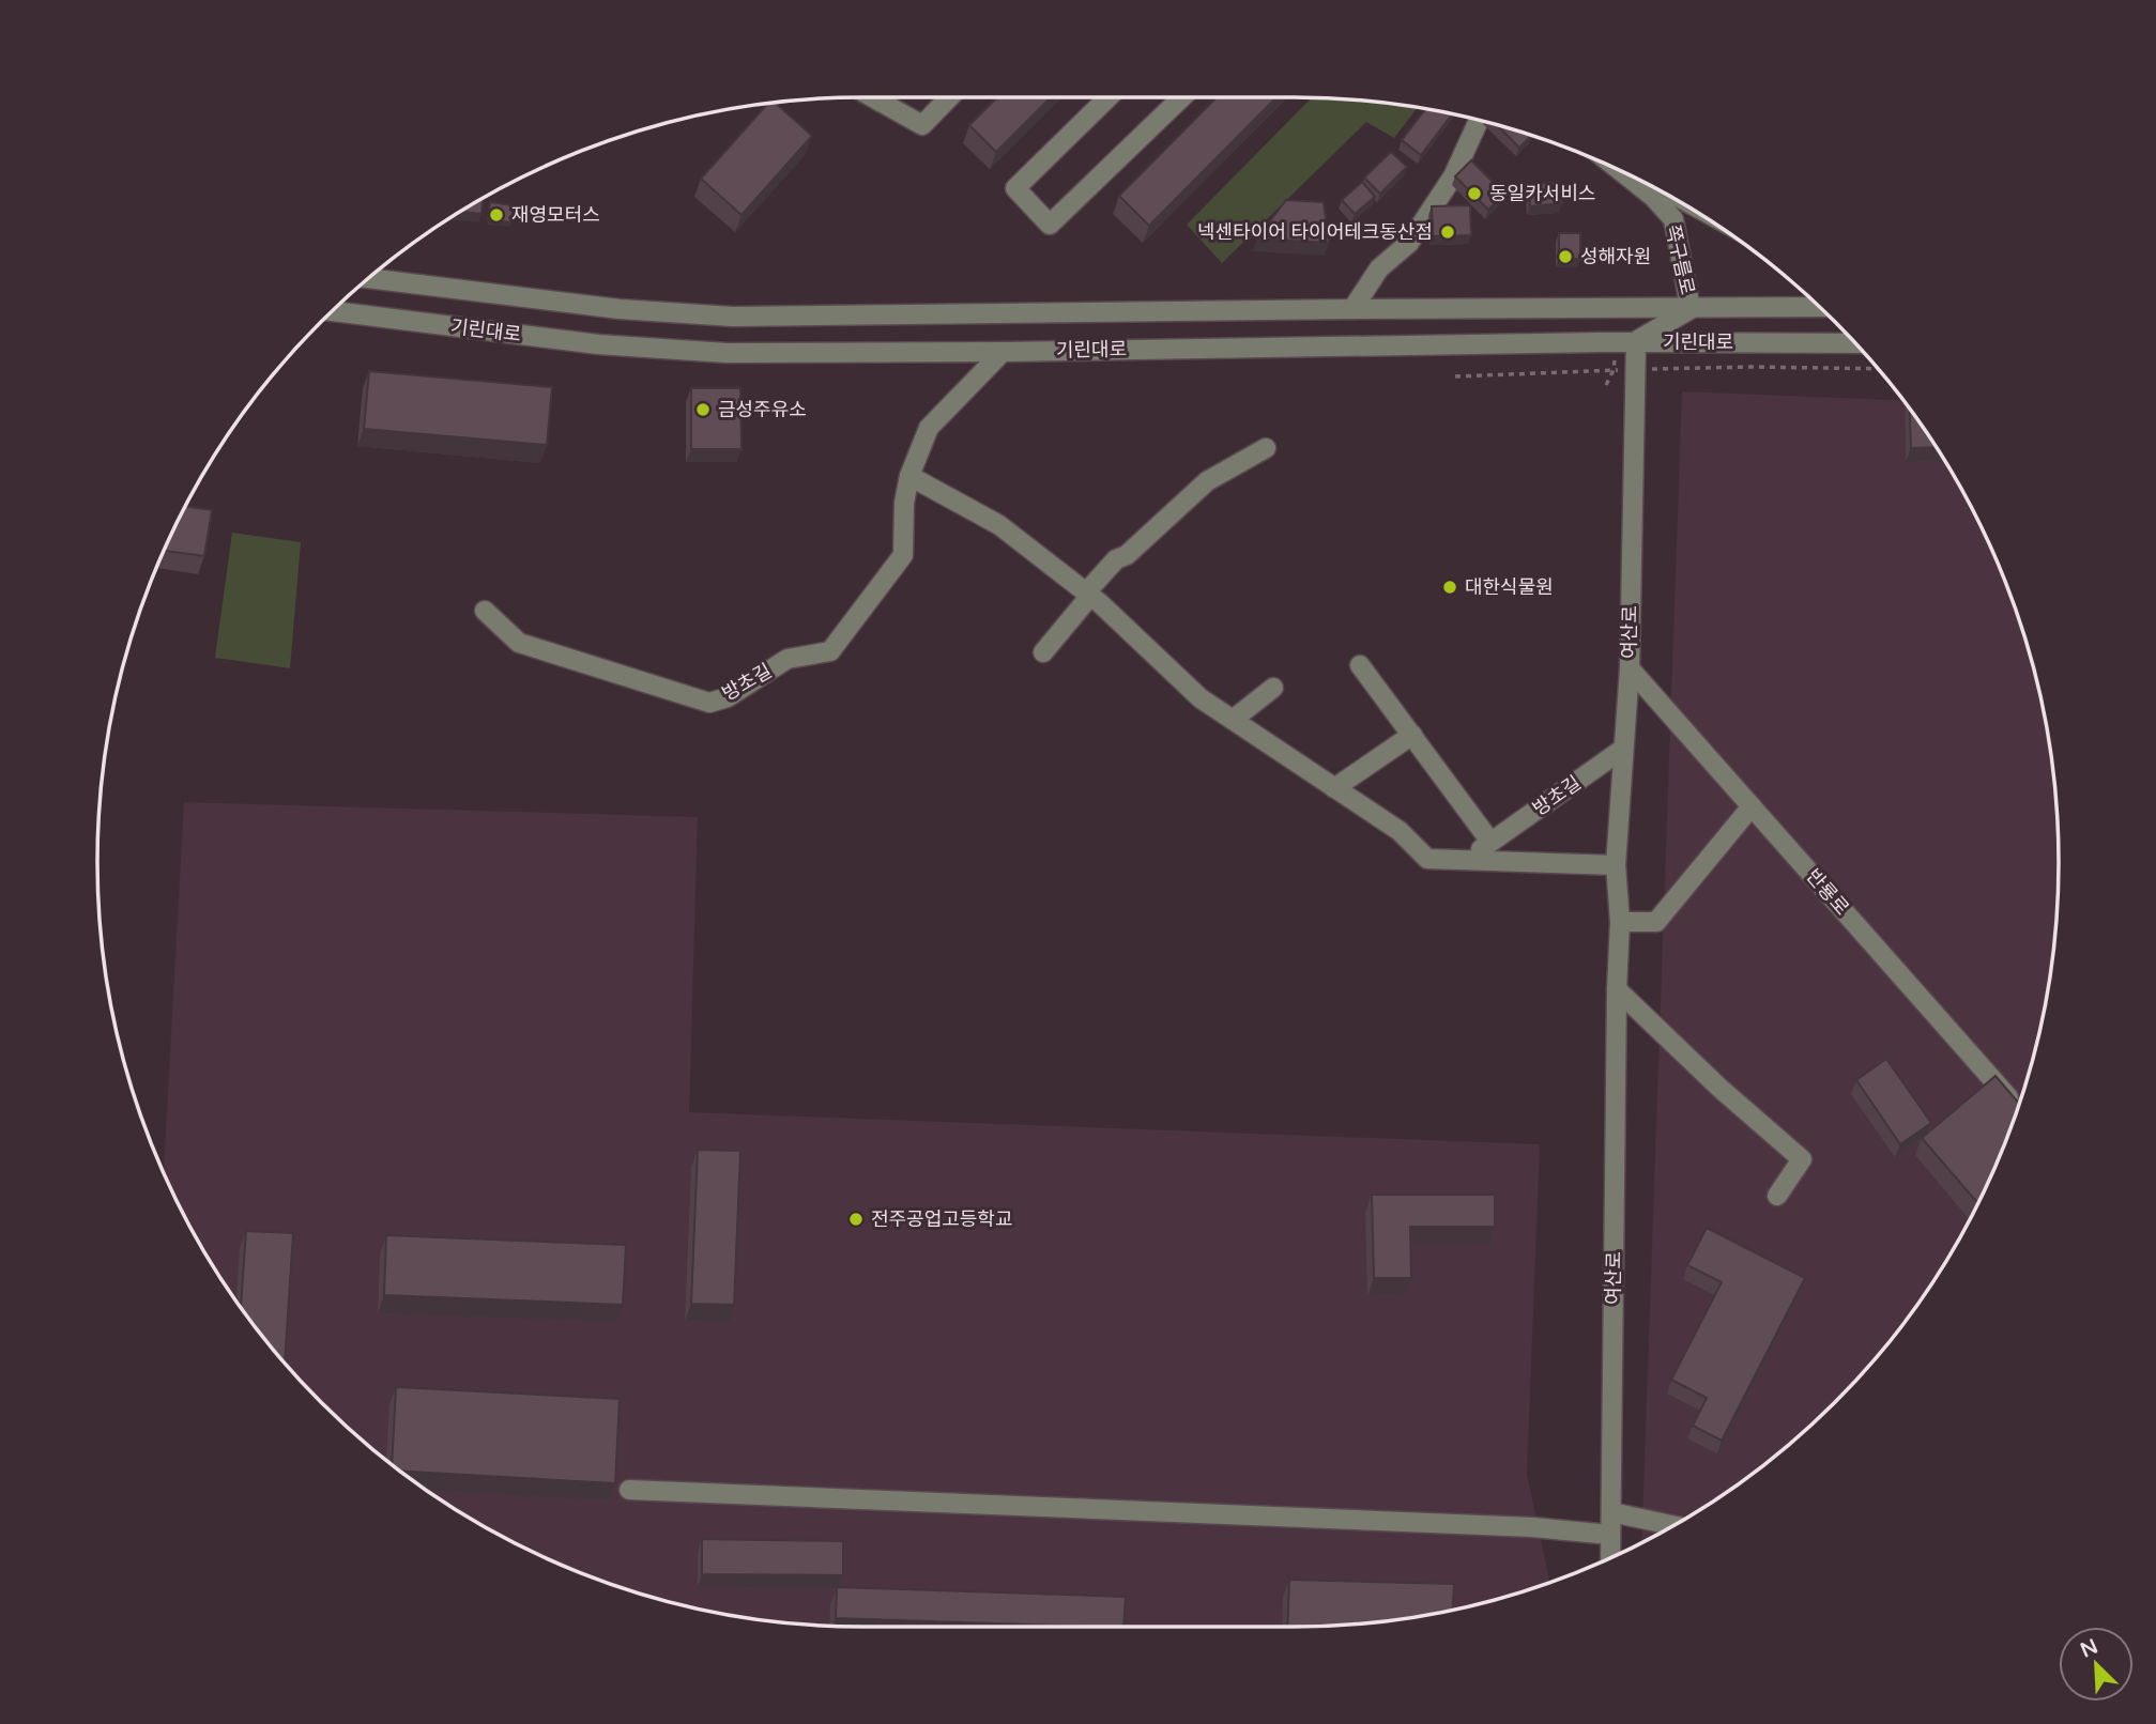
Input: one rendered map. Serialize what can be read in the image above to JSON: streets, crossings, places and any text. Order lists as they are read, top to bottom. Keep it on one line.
{"streets":{"street":["쪽구름로","기린대로","여산로","방초길","반룡로"]},"crossings":[["쪽구름로","기린대로"],["쪽구름로","여산로"],["기린대로","여산로"],["기린대로","방초길"],["여산로","방초길"],["여산로","반룡로"]],"places":["동일카서비스","재영모터스","넥센타이어 타이어테크동산점","성해자원","금성주유소","대한식물원","전주공업고등학교"],"north":"top left"}
